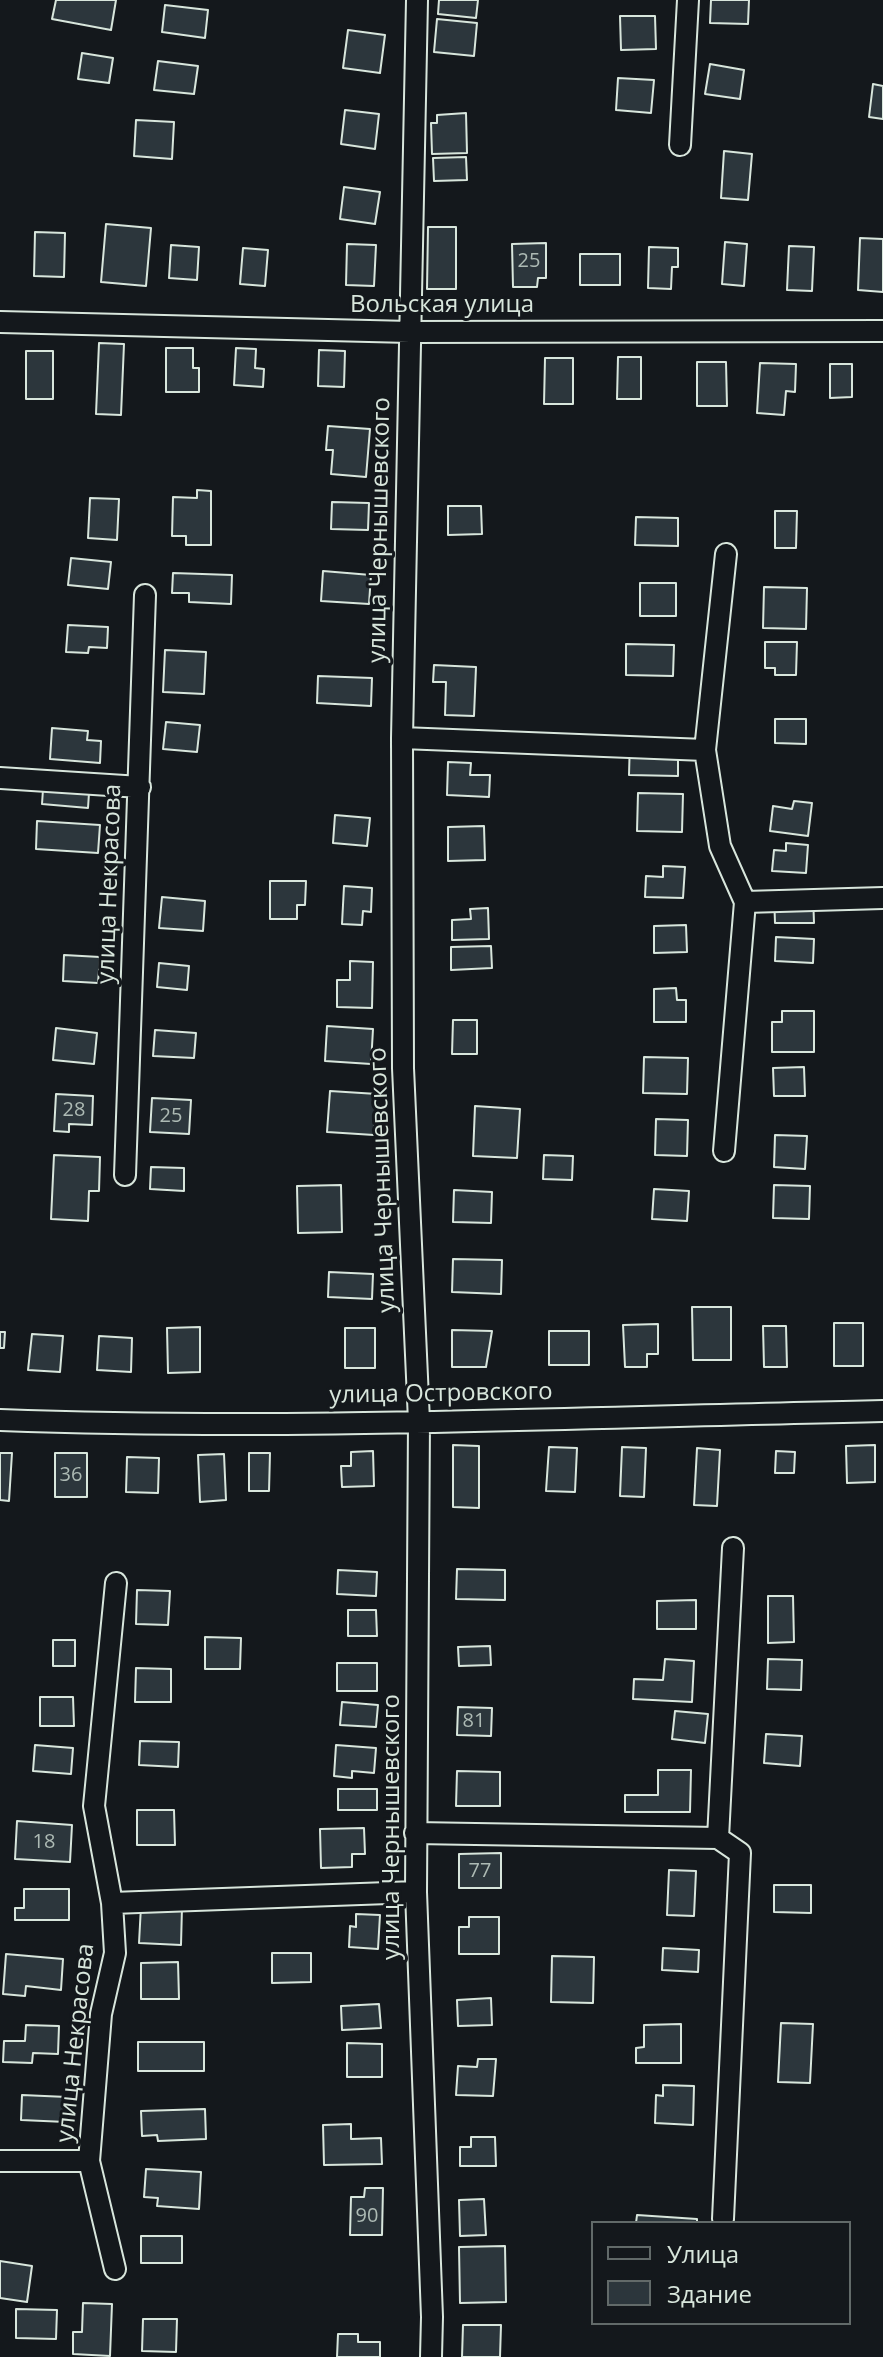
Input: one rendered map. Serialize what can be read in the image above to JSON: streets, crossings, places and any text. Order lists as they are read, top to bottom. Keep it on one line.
{"streets":{"street":["Вольская улица","улица Чернышевского","улица Некрасова","улица Островского"]},"crossings":[["Вольская улица","улица Чернышевского"],["улица Чернышевского","улица Островского"]],"house_numbers":["25","28","25","36","81","18","77","90"],"legend":["Улица","Здание"]}
